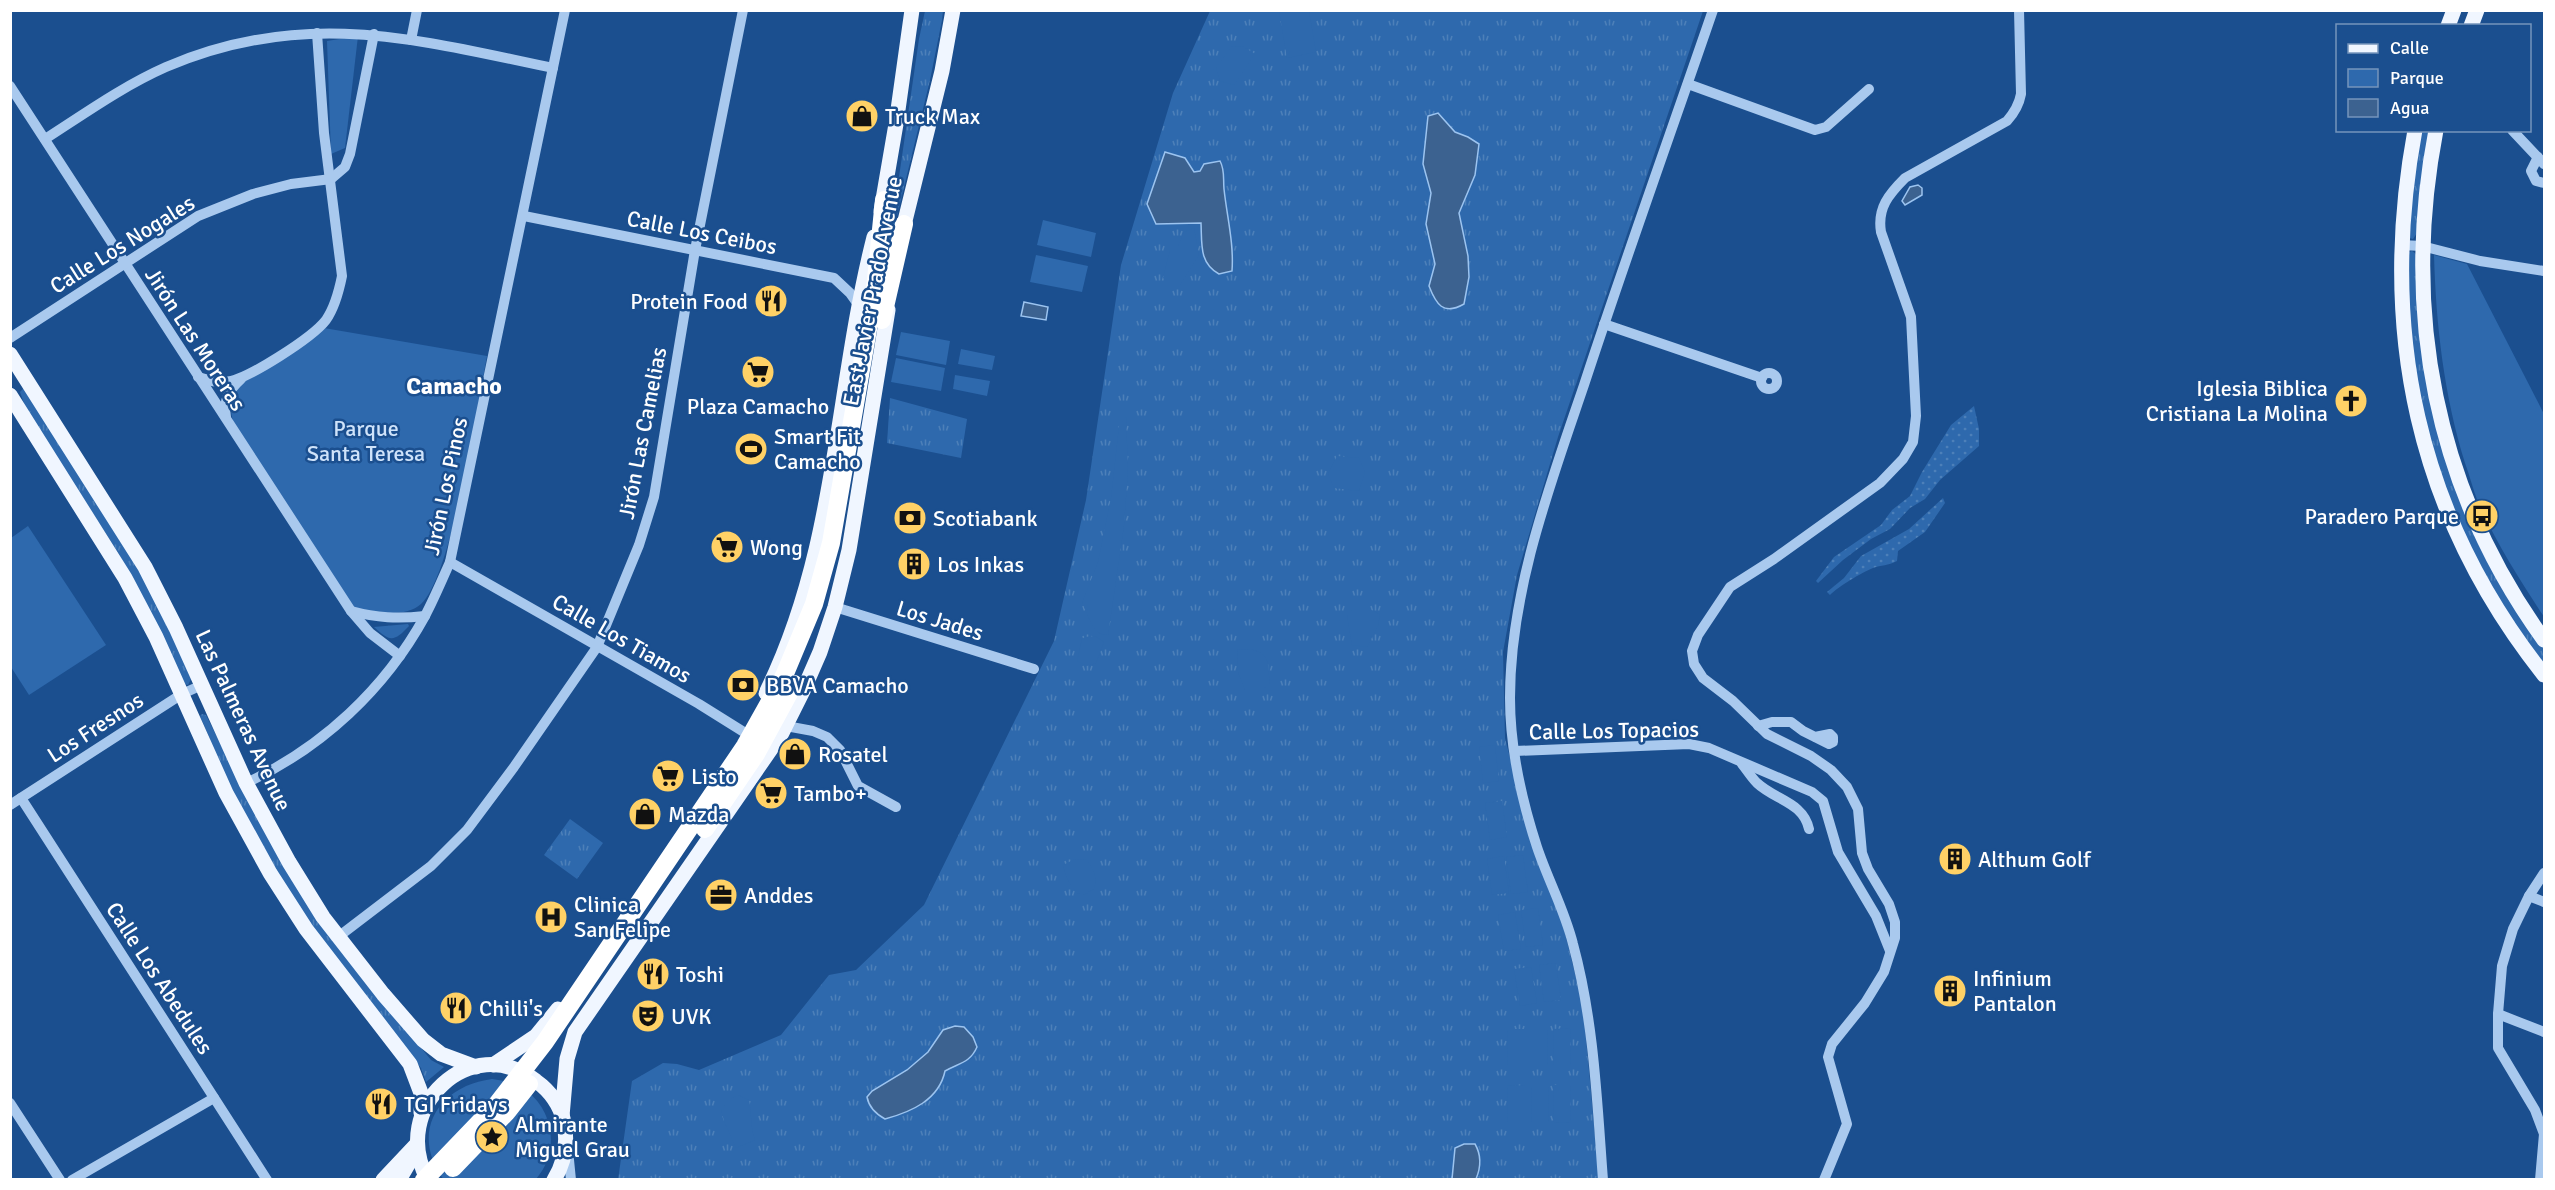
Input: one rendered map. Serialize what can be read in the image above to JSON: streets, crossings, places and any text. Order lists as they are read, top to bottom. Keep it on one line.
{"streets":{"main road":["East Javier Prado Avenue","Las Palmeras Avenue"],"street":["Calle Los Ceibos","Calle Los Nogales","Jirón Las Moreras","Jirón Las Camelias","Jirón Los Pinos","Los Jades","Calle Los Tiamos","Los Fresnos","Calle Los Topacios","Calle Los Abedules"]},"crossings":[["Calle Los Ceibos","East Javier Prado Avenue"],["Calle Los Ceibos","Jirón Las Camelias"],["Calle Los Ceibos","Jirón Los Pinos"],["Calle Los Nogales","Jirón Las Moreras"],["East Javier Prado Avenue","Los Jades"],["East Javier Prado Avenue","Calle Los Tiamos"],["Jirón Las Moreras","Jirón Los Pinos"],["Jirón Las Camelias","Calle Los Tiamos"],["Jirón Las Camelias","Las Palmeras Avenue"],["Jirón Los Pinos","Calle Los Tiamos"],["Jirón Los Pinos","Las Palmeras Avenue"],["Las Palmeras Avenue","Los Fresnos"],["Los Fresnos","Calle Los Abedules"]],"districts":["Camacho"],"parks":["Parque Santa Teresa"],"places":{"shop":["Truck Max","Rosatel","Mazda"],"restaurant":["Protein Food","Toshi","Chilli's","TGI Fridays"],"supermarket":["Plaza Camacho","Wong","Listo","Tambo+"],"church":["Iglesia Biblica Cristiana La Molina"],"sports":["Smart Fit Camacho"],"bus stop":["Paradero Parque"],"bank":["Scotiabank","BBVA Camacho"],"building":["Los Inkas","Althum Golf","Infinium Pantalon"],"office":["Anddes"],"hospital":["Clinica San Felipe"],"theatre":["UVK"],"place":["Almirante Miguel Grau"]},"legend":["Calle","Parque","Agua"]}
